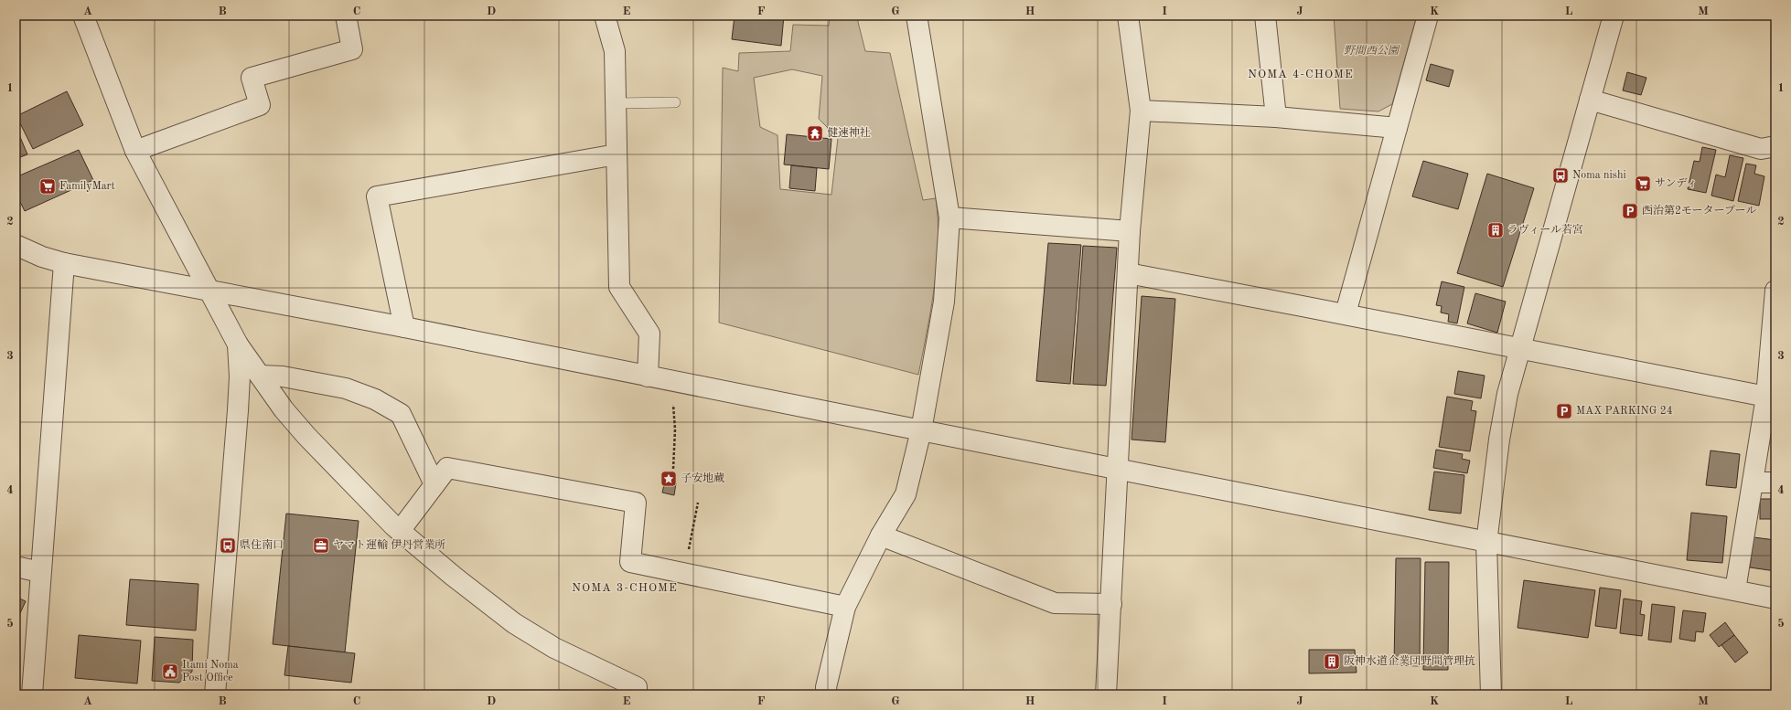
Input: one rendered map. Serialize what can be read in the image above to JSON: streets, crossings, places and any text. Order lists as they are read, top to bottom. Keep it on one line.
{"districts":["NOMA 4-CHOME","NOMA 3-CHOME"],"parks":["野間西公園"],"places":{"temple":["健速神社"],"bus stop":["Noma nishi","県住南口"],"supermarket":["サンディ","FamilyMart"],"parking":["西治第2モータープール","MAX PARKING 24"],"building":["ラヴィール若宮","阪神水道企業団野間管理抗"],"place":["子安地蔵"],"office":["ヤマト運輸 伊丹営業所"],"public building":["Itami Noma Post Office"]},"grid":{"columns":["A","B","C","D","E","F","G","H","I","J","K","L","M"],"rows":["1","2","3","4","5"]}}
